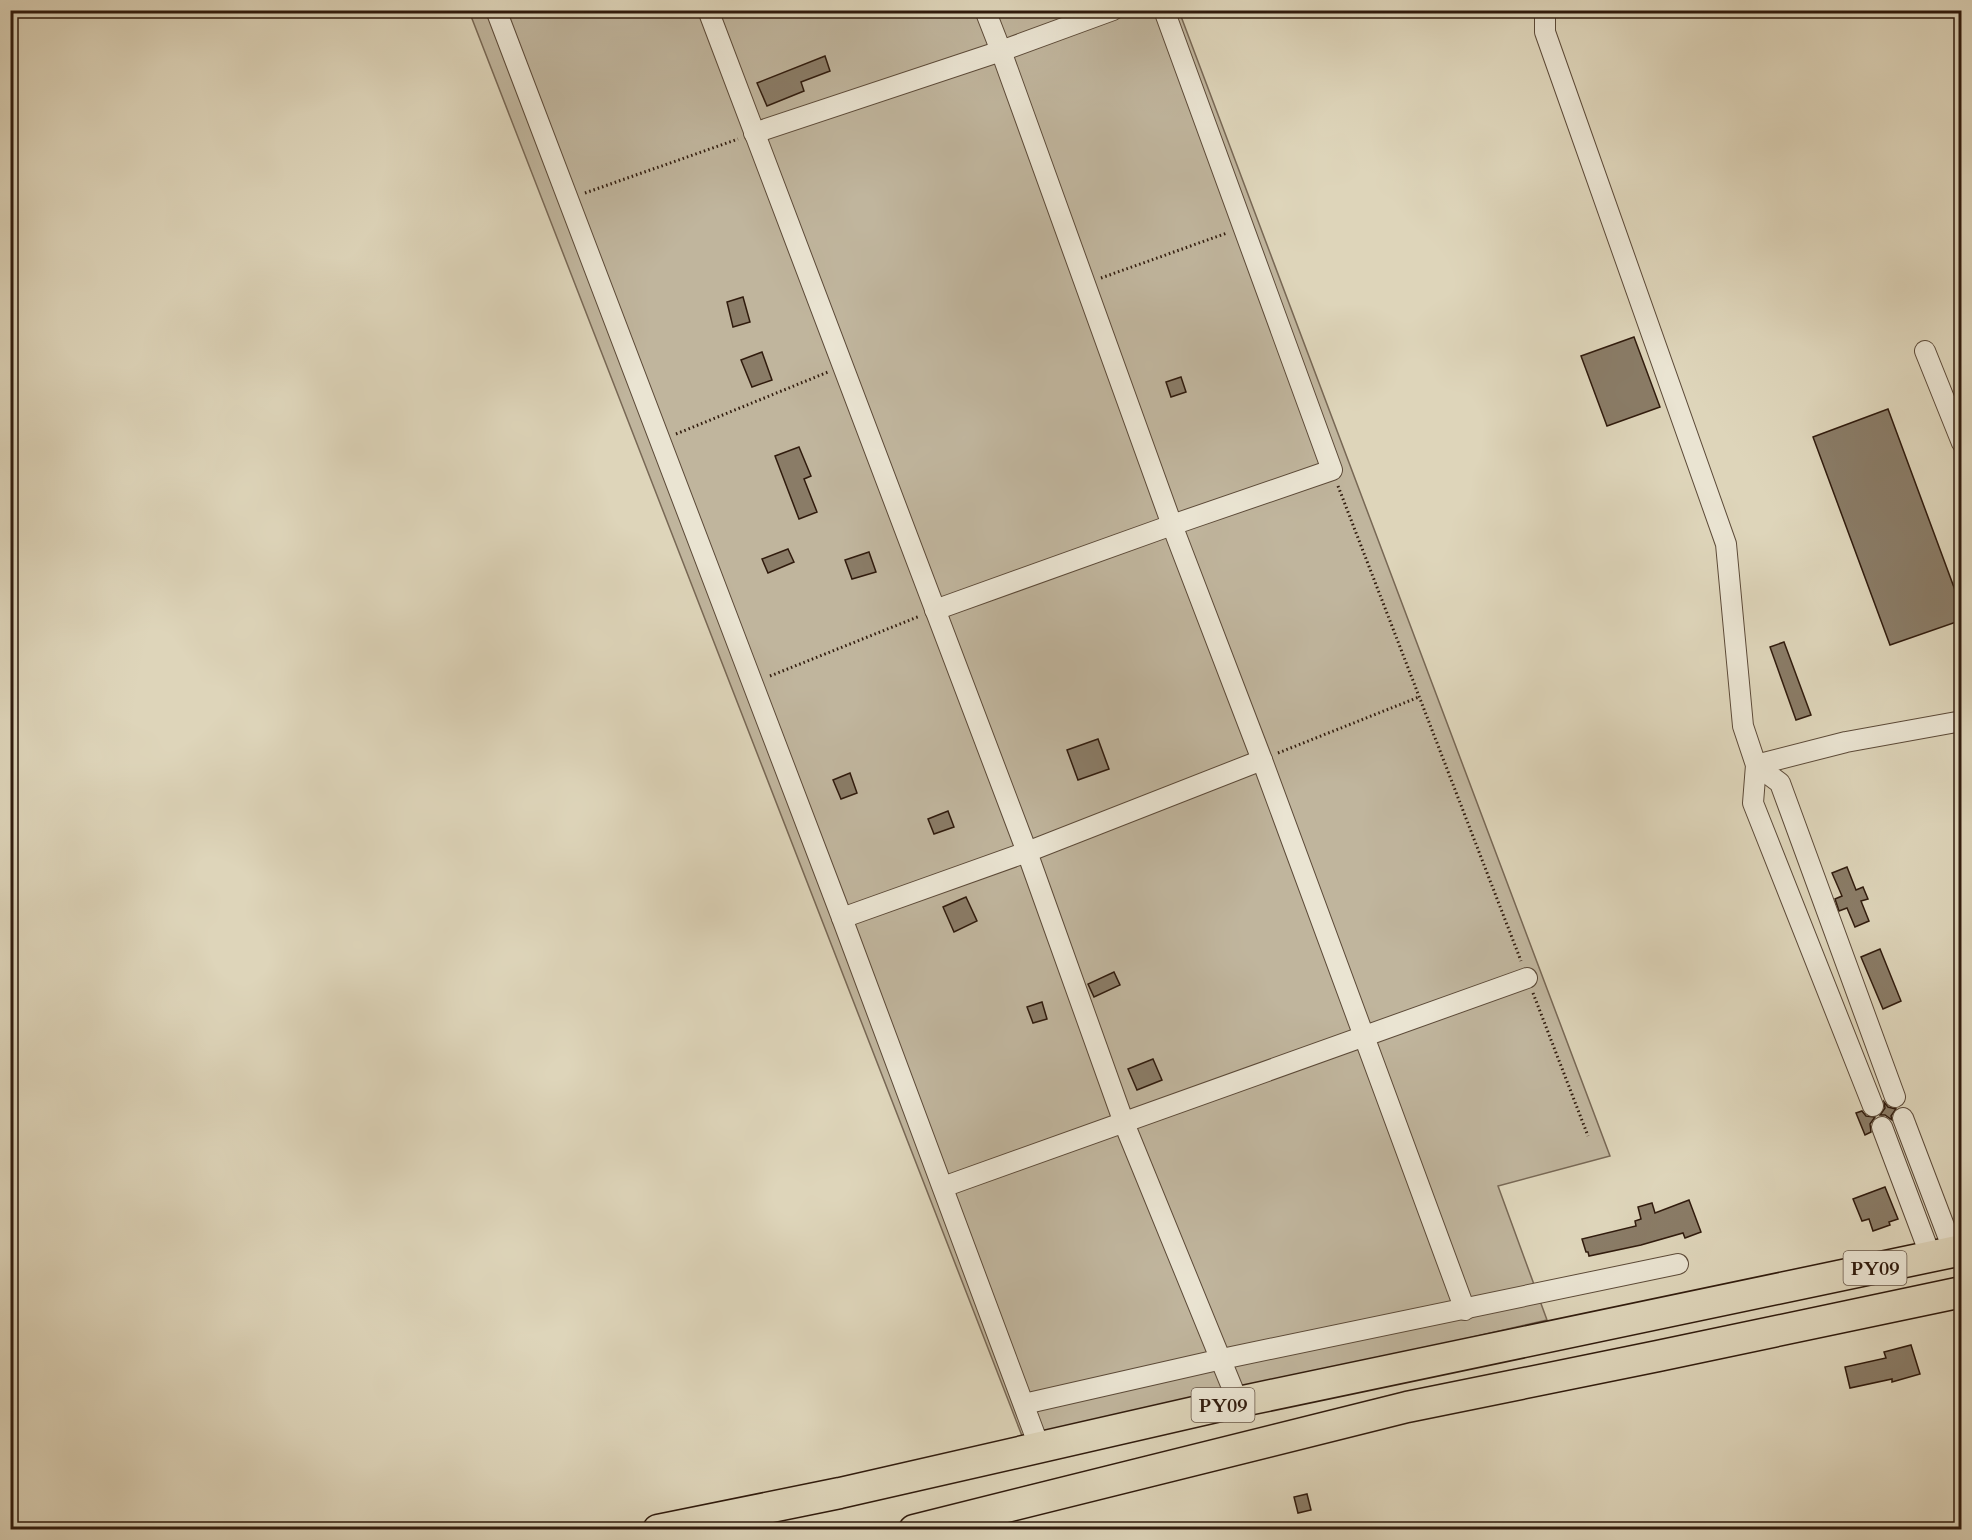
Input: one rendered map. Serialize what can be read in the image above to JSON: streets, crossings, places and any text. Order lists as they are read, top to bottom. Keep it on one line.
{"streets":{"highway":["PY09"]}}
